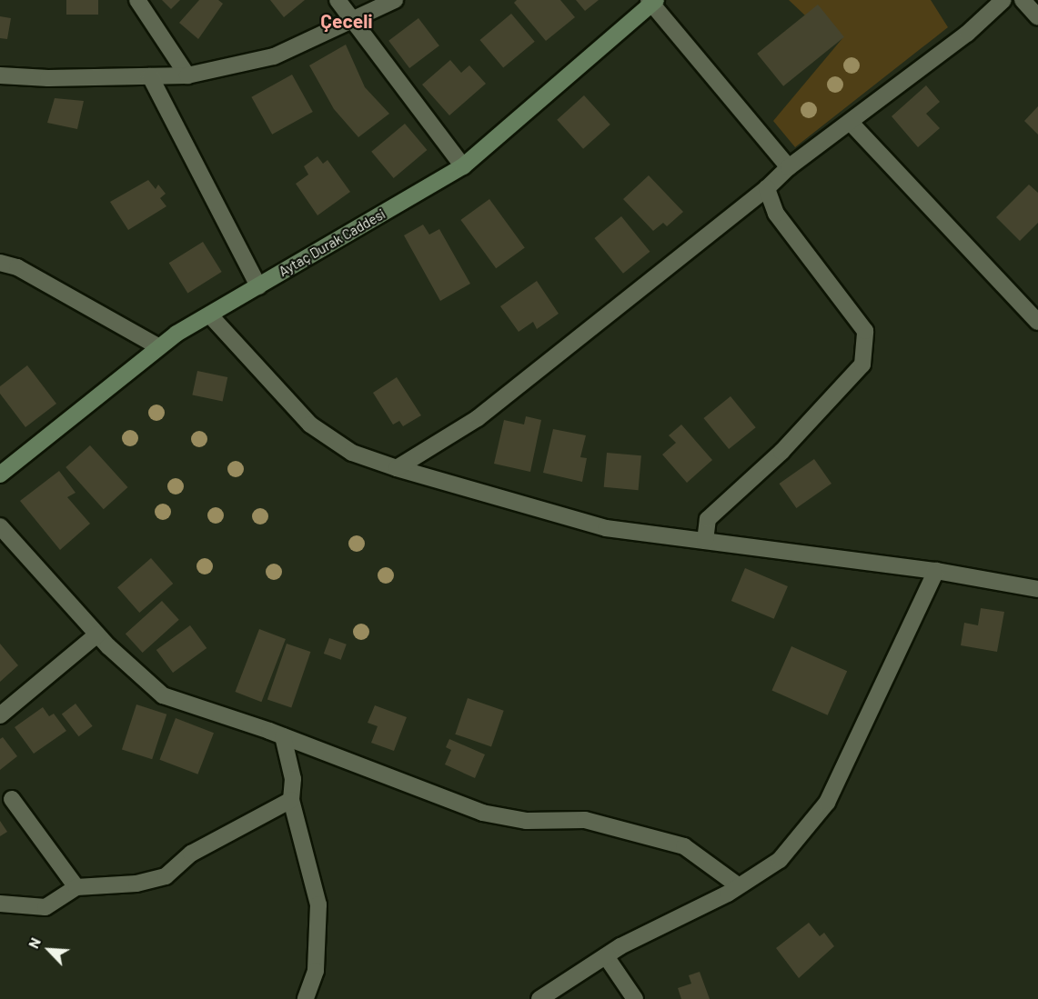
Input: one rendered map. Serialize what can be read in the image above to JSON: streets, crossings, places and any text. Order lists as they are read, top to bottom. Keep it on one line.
{"streets":{"main road":["Aytaç Durak Caddesi"]},"districts":["Çeceli"],"north":"top left"}
